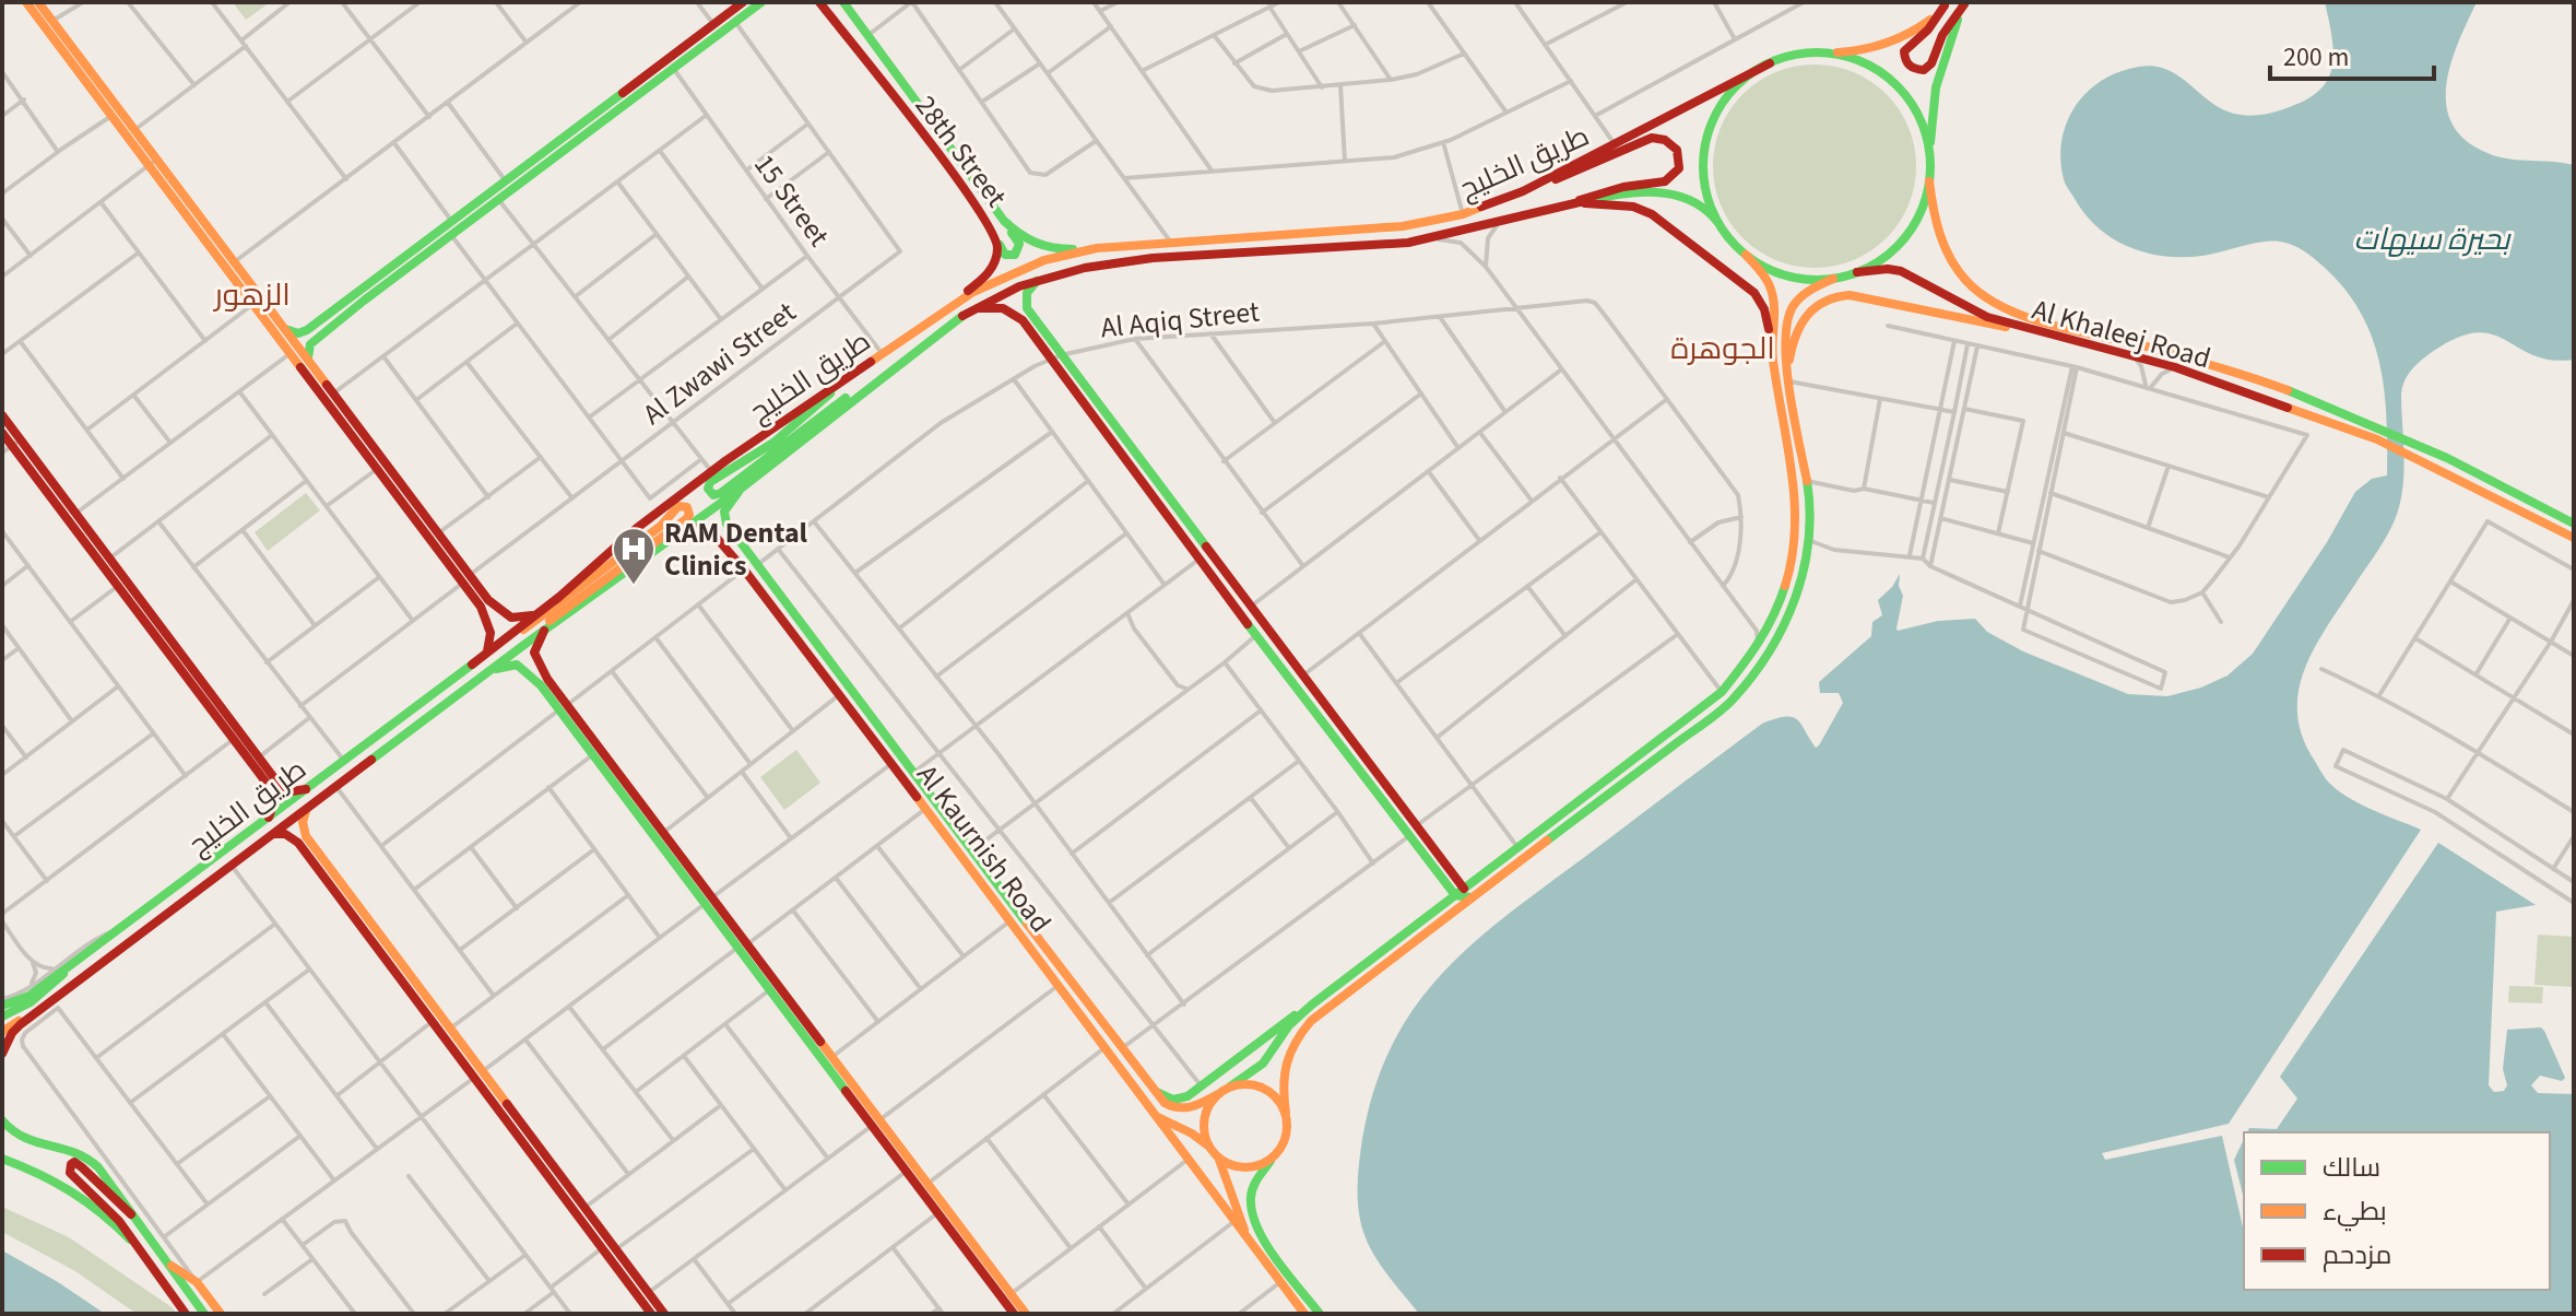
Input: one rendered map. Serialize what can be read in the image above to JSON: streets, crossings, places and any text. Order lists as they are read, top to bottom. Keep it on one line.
{"streets":{"street":["28th Street","طريق الخليج","15 Street","Al Aqiq Street","Al Khaleej Road","Al Zwawi Street","Al Kaurnish Road"]},"crossings":[["28th Street","طريق الخليج"],["طريق الخليج","15 Street"],["طريق الخليج","Al Khaleej Road"],["طريق الخليج","Al Kaurnish Road"],["15 Street","Al Zwawi Street"],["Al Aqiq Street","Al Kaurnish Road"]],"districts":["الزهور","الجوهرة"],"water":["بحيرة سيهات"],"places":{"hospital":["RAM Dental Clinics"]},"legend":["سالك","بطيء","مزدحم"],"scale_bar":"200 m"}
